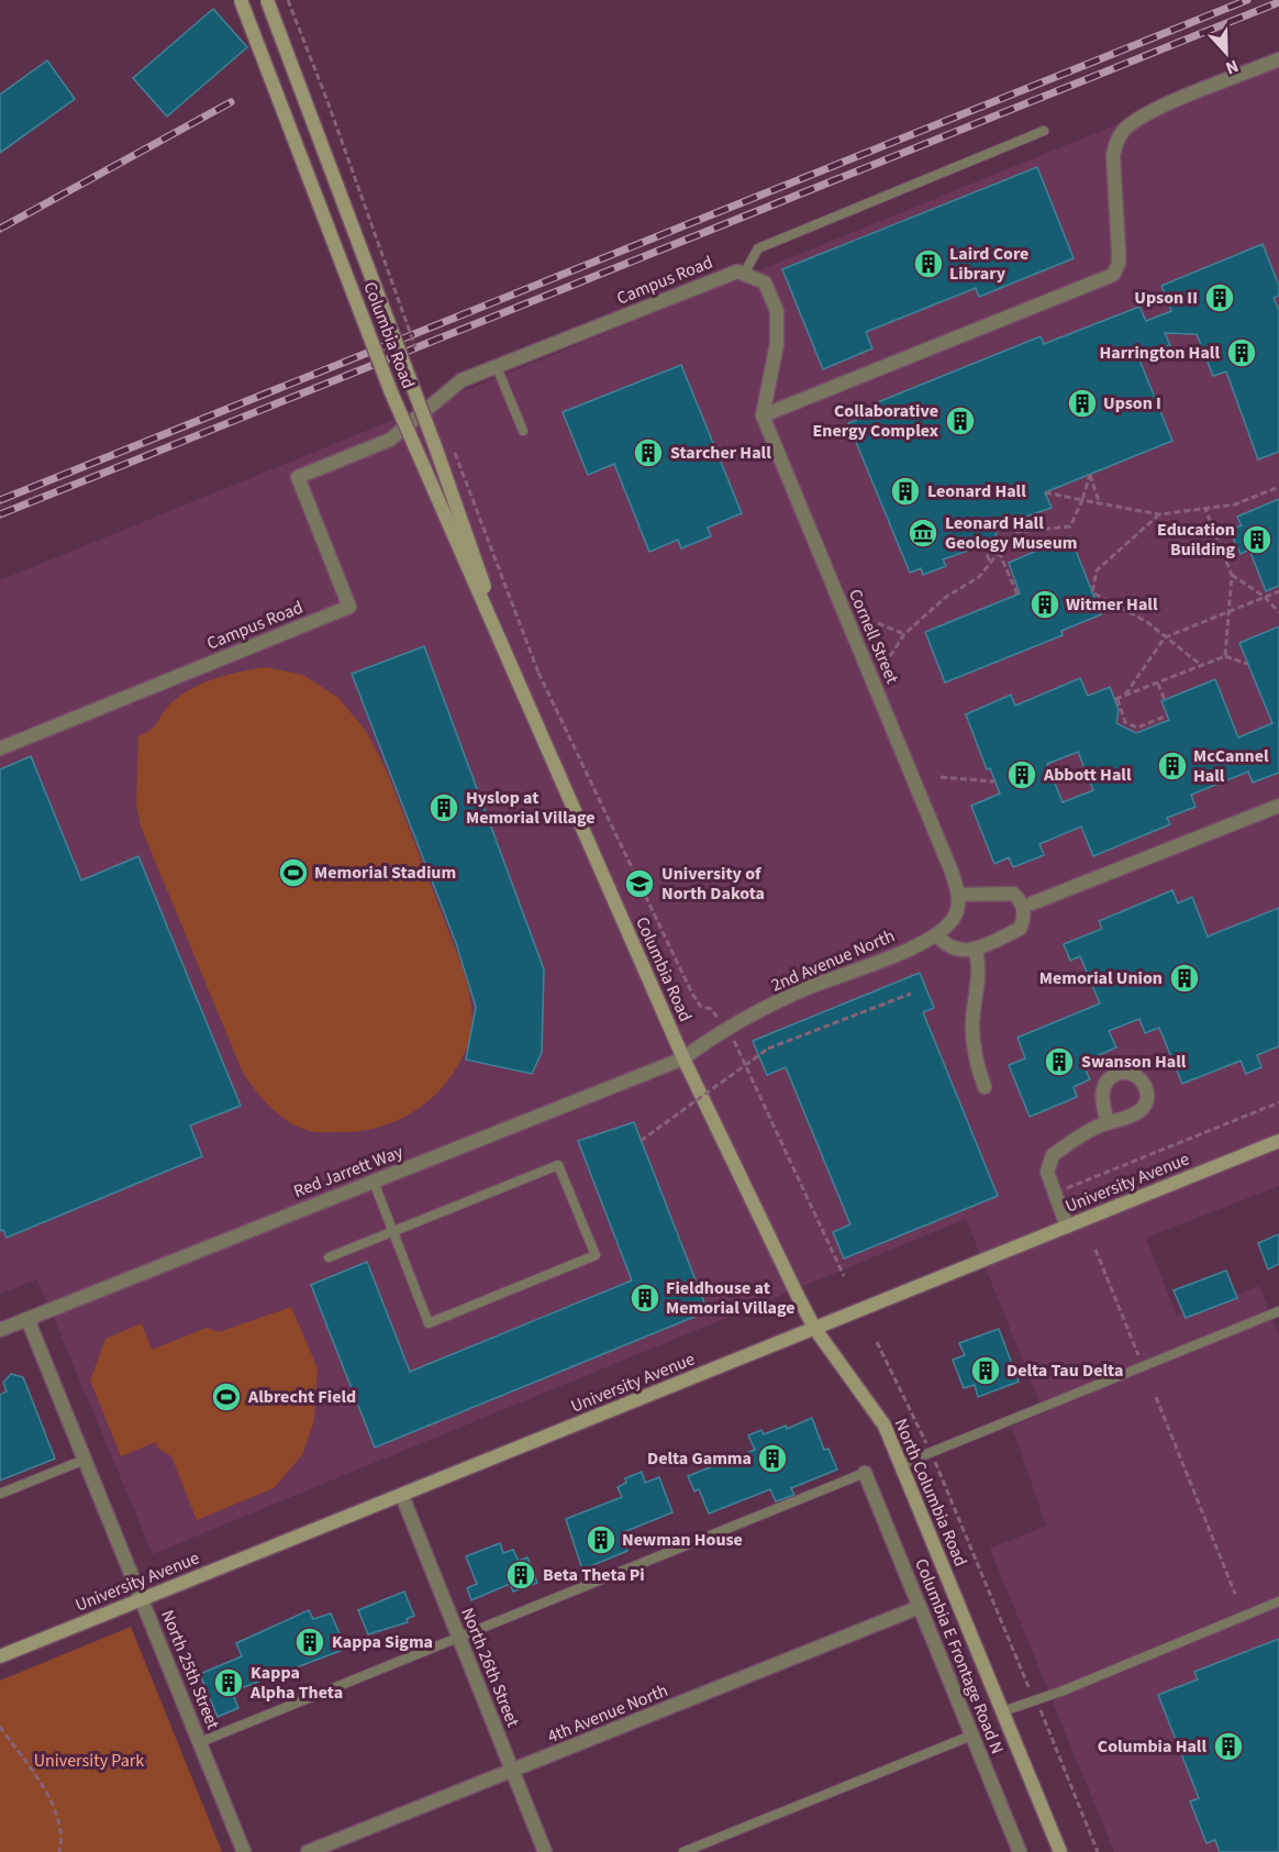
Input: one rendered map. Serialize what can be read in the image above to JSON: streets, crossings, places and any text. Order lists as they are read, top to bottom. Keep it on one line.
{"streets":{"main road":["Columbia Road","University Avenue","North Columbia Road"],"street":["Campus Road","Cornell Street","2nd Avenue North","Red Jarrett Way","Columbia E Frontage Road N","North 26th Street","North 25th Street","4th Avenue North"]},"crossings":[["Columbia Road","2nd Avenue North"],["Columbia Road","Red Jarrett Way"],["Columbia Road","North Columbia Road"],["2nd Avenue North","Red Jarrett Way"],["2nd Avenue North","North Columbia Road"],["Red Jarrett Way","North Columbia Road"],["Red Jarrett Way","North 25th Street"],["University Avenue","North Columbia Road"],["University Avenue","North 26th Street"],["University Avenue","North 25th Street"],["Columbia E Frontage Road N","4th Avenue North"],["North 26th Street","4th Avenue North"]],"parks":["University Park"],"places":{"building":["Laird Core Library","Upson II","Harrington Hall","Upson I","Collaborative Energy Complex","Starcher Hall","Leonard Hall","Education Building","Witmer Hall","McCannel Hall","Abbott Hall","Hyslop at Memorial Village","Memorial Union","Swanson Hall","Fieldhouse at Memorial Village","Delta Tau Delta","Delta Gamma","Newman House","Beta Theta Pi","Kappa Sigma","Kappa Alpha Theta","Columbia Hall"],"museum":["Leonard Hall Geology Museum"],"sports":["Memorial Stadium","Albrecht Field"],"school or university":["University of North Dakota"]},"north":"bottom"}
